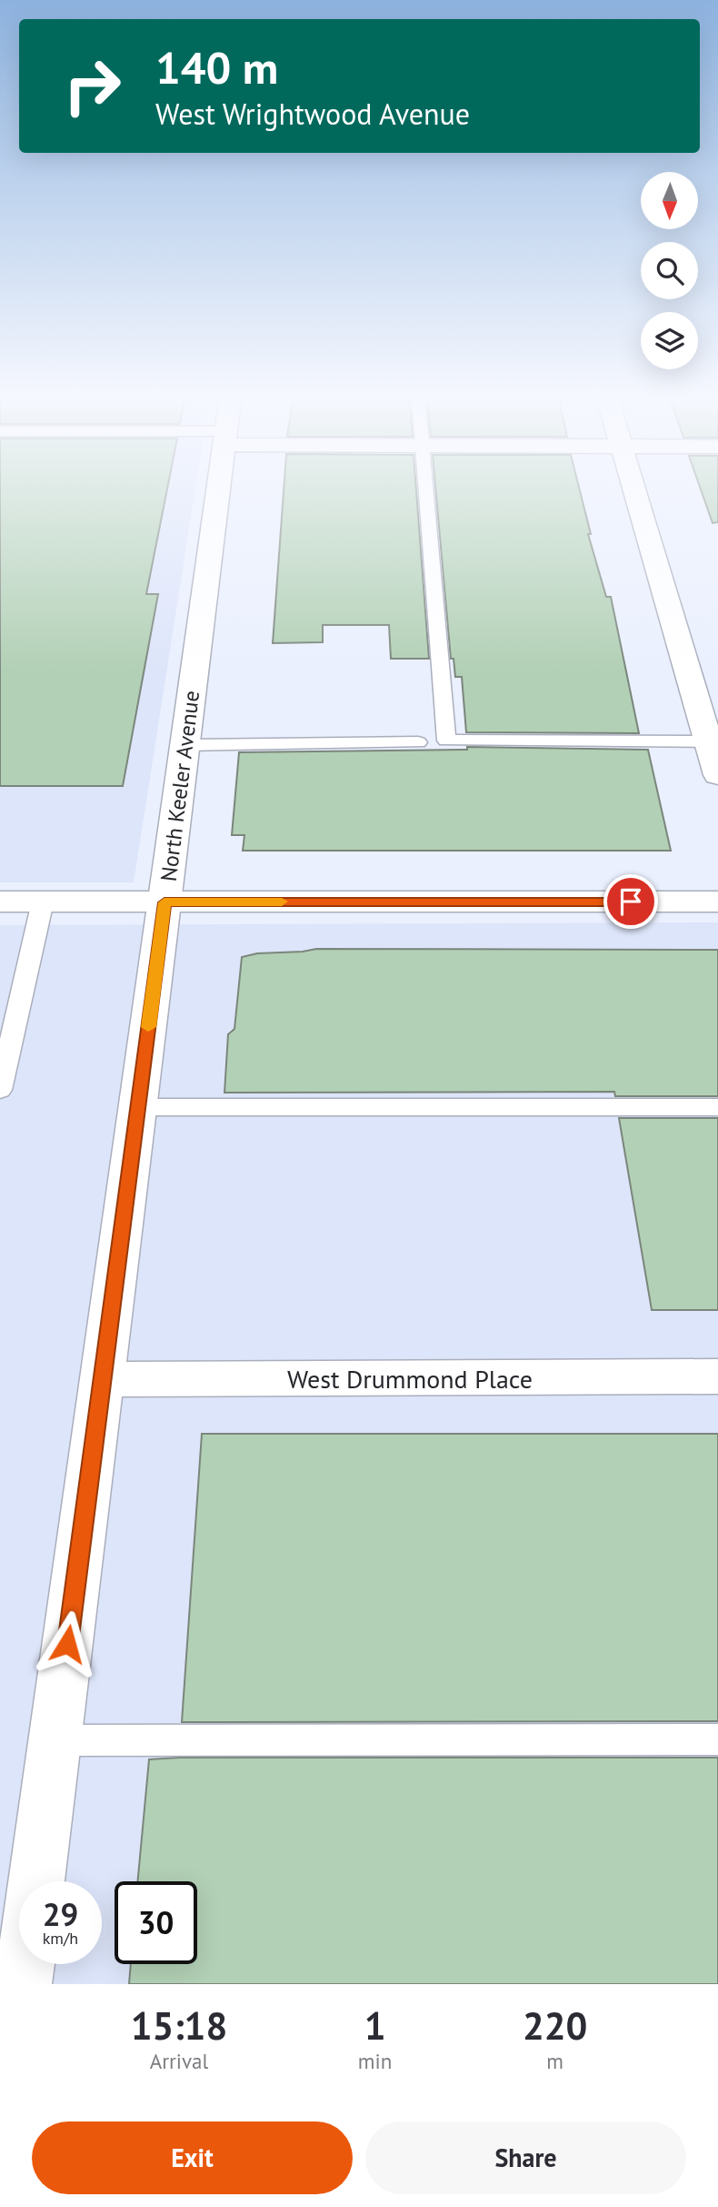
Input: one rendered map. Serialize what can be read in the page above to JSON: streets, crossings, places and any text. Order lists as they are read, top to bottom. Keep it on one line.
{"streets":{"street":["North Keeler Avenue","West Drummond Place"]},"crossings":[["North Keeler Avenue","West Drummond Place"]],"north":"bottom","page":{"turn":["140 m","West Wrightwood Avenue"],"speed":"29 km/h","limit":"30","eta":["15:18","Arrival","1","min","220","m"],"buttons":["Exit","Share"]}}
